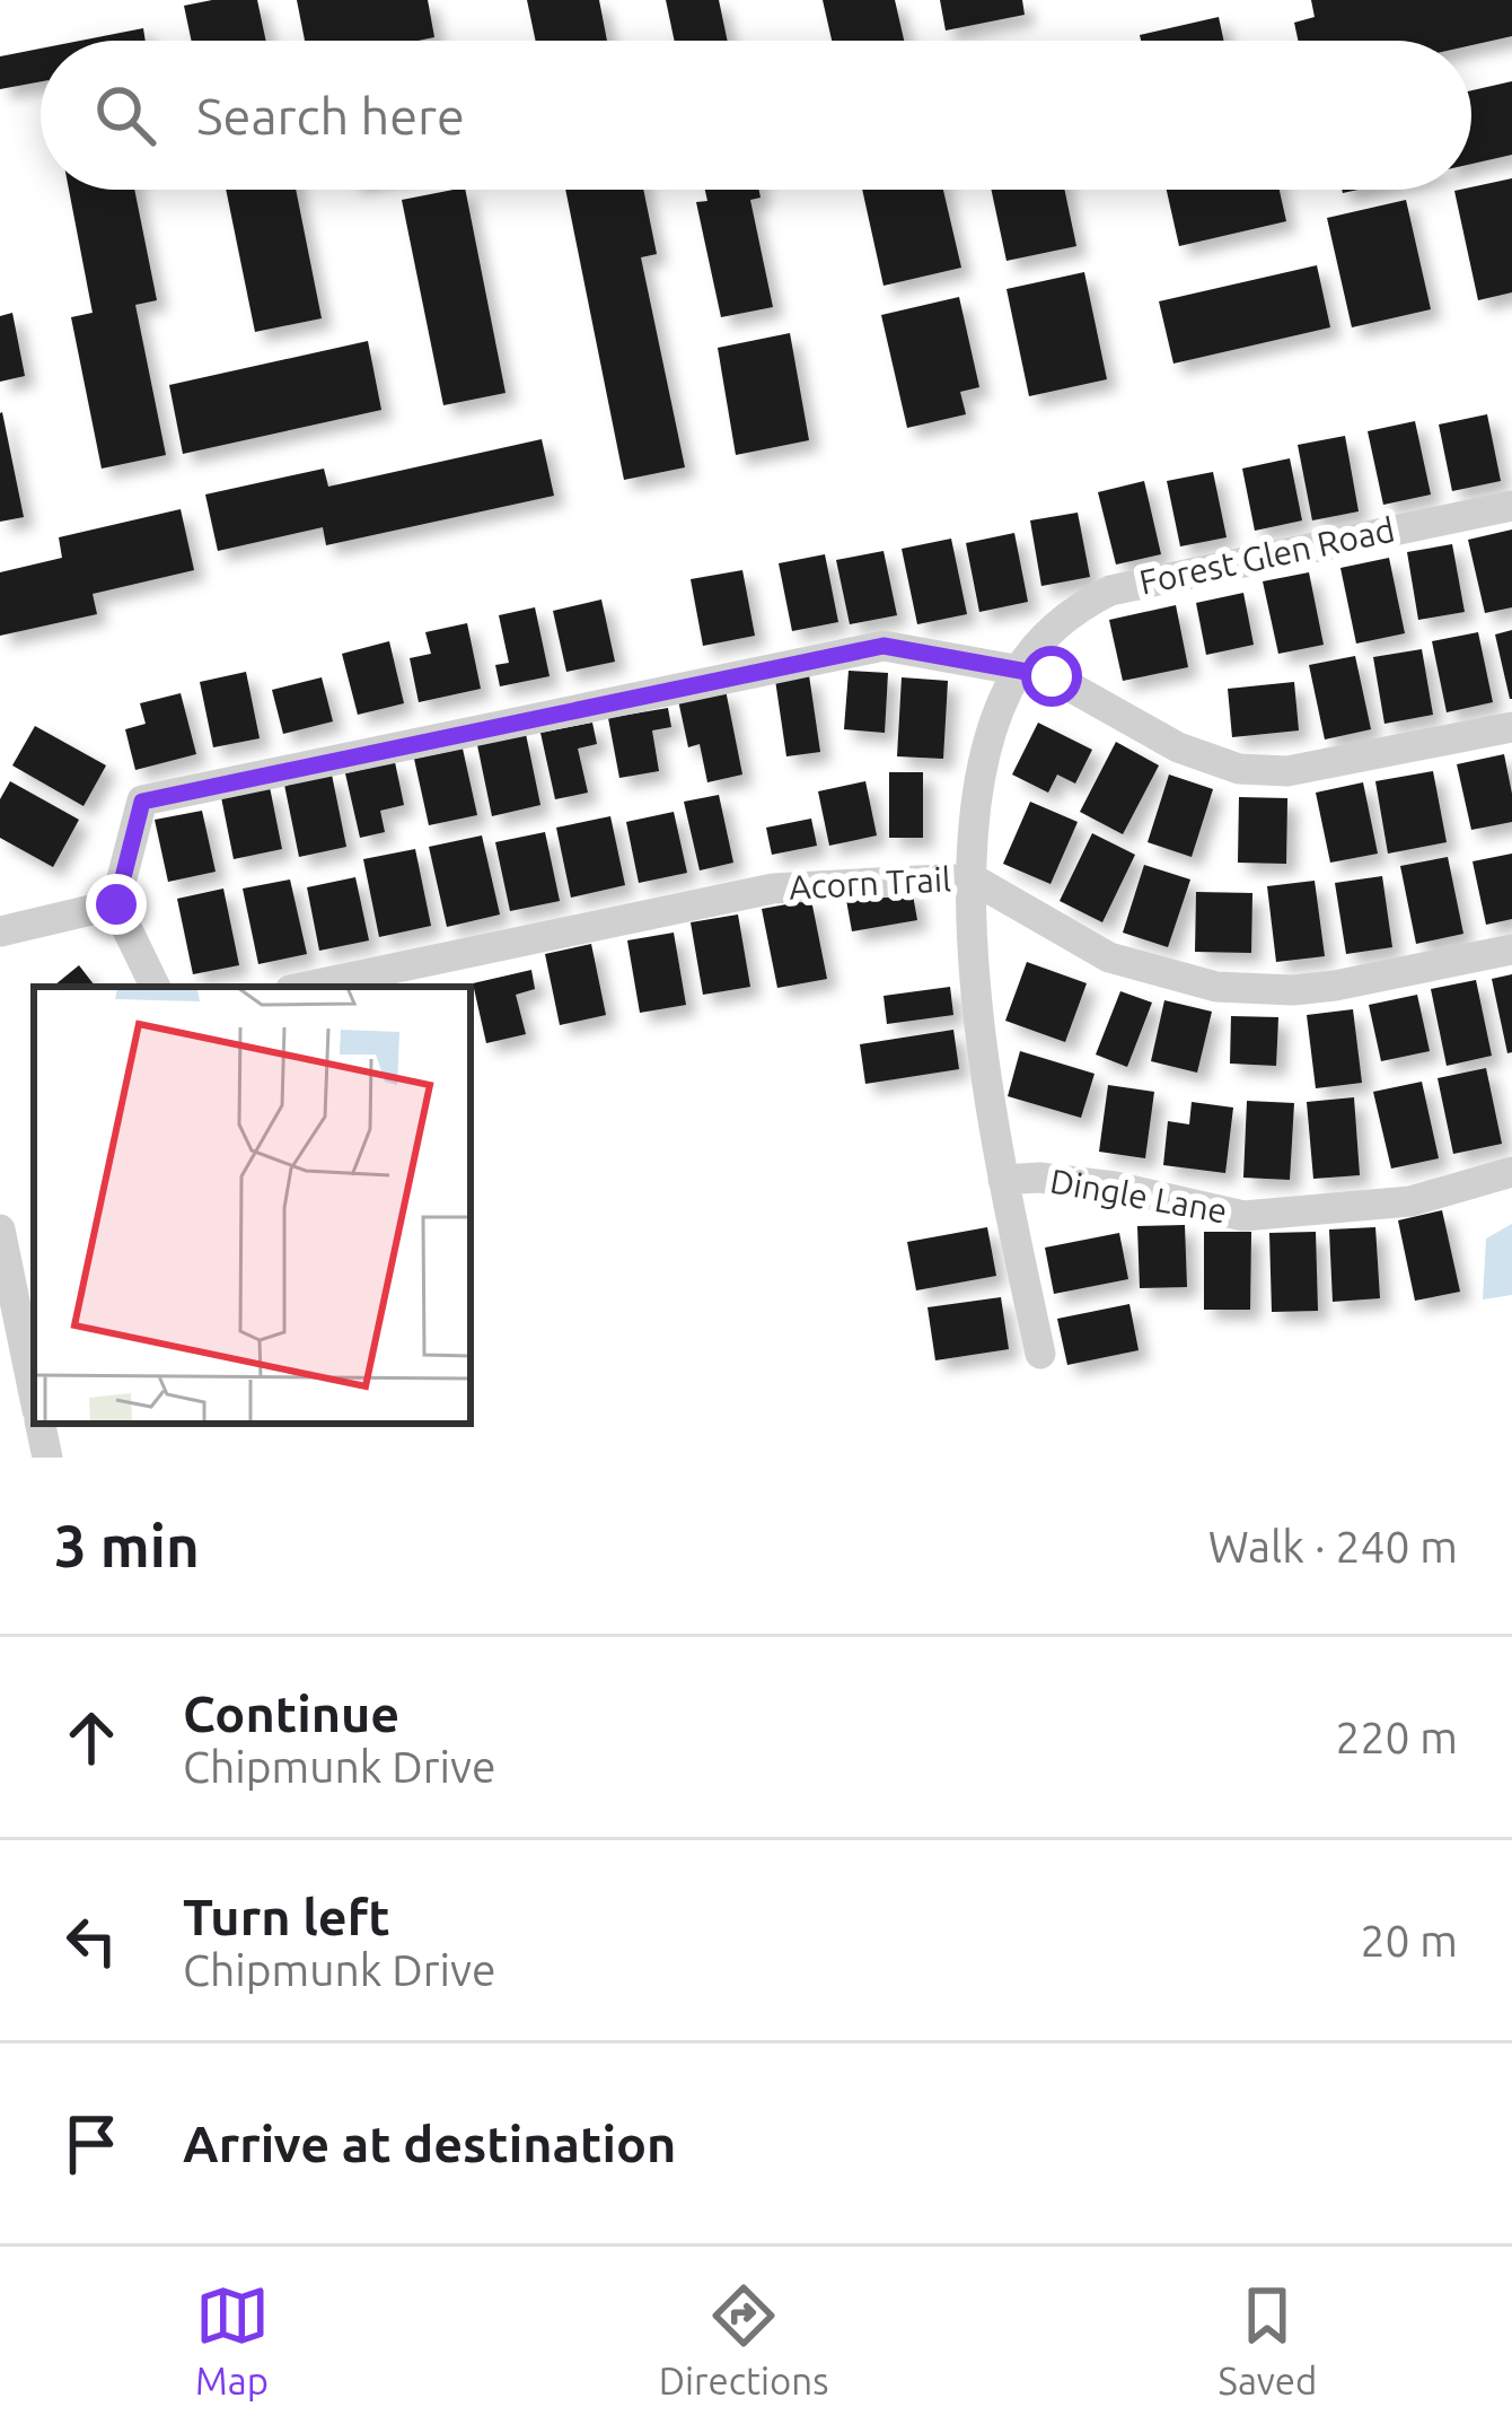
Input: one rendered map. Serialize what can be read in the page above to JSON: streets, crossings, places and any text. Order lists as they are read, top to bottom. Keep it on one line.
{"streets":{"street":["Forest Glen Road","Acorn Trail","Dingle Lane"]},"crossings":[["Forest Glen Road","Acorn Trail"],["Forest Glen Road","Dingle Lane"]],"page":{"search":"Search here","heading":["3 min","Walk · 240 m"],"list":[["Continue","Chipmunk Drive","220 m"],["Turn left","Chipmunk Drive","20 m"],"Arrive at destination"],"nav":["Map","Directions","Saved"]}}
